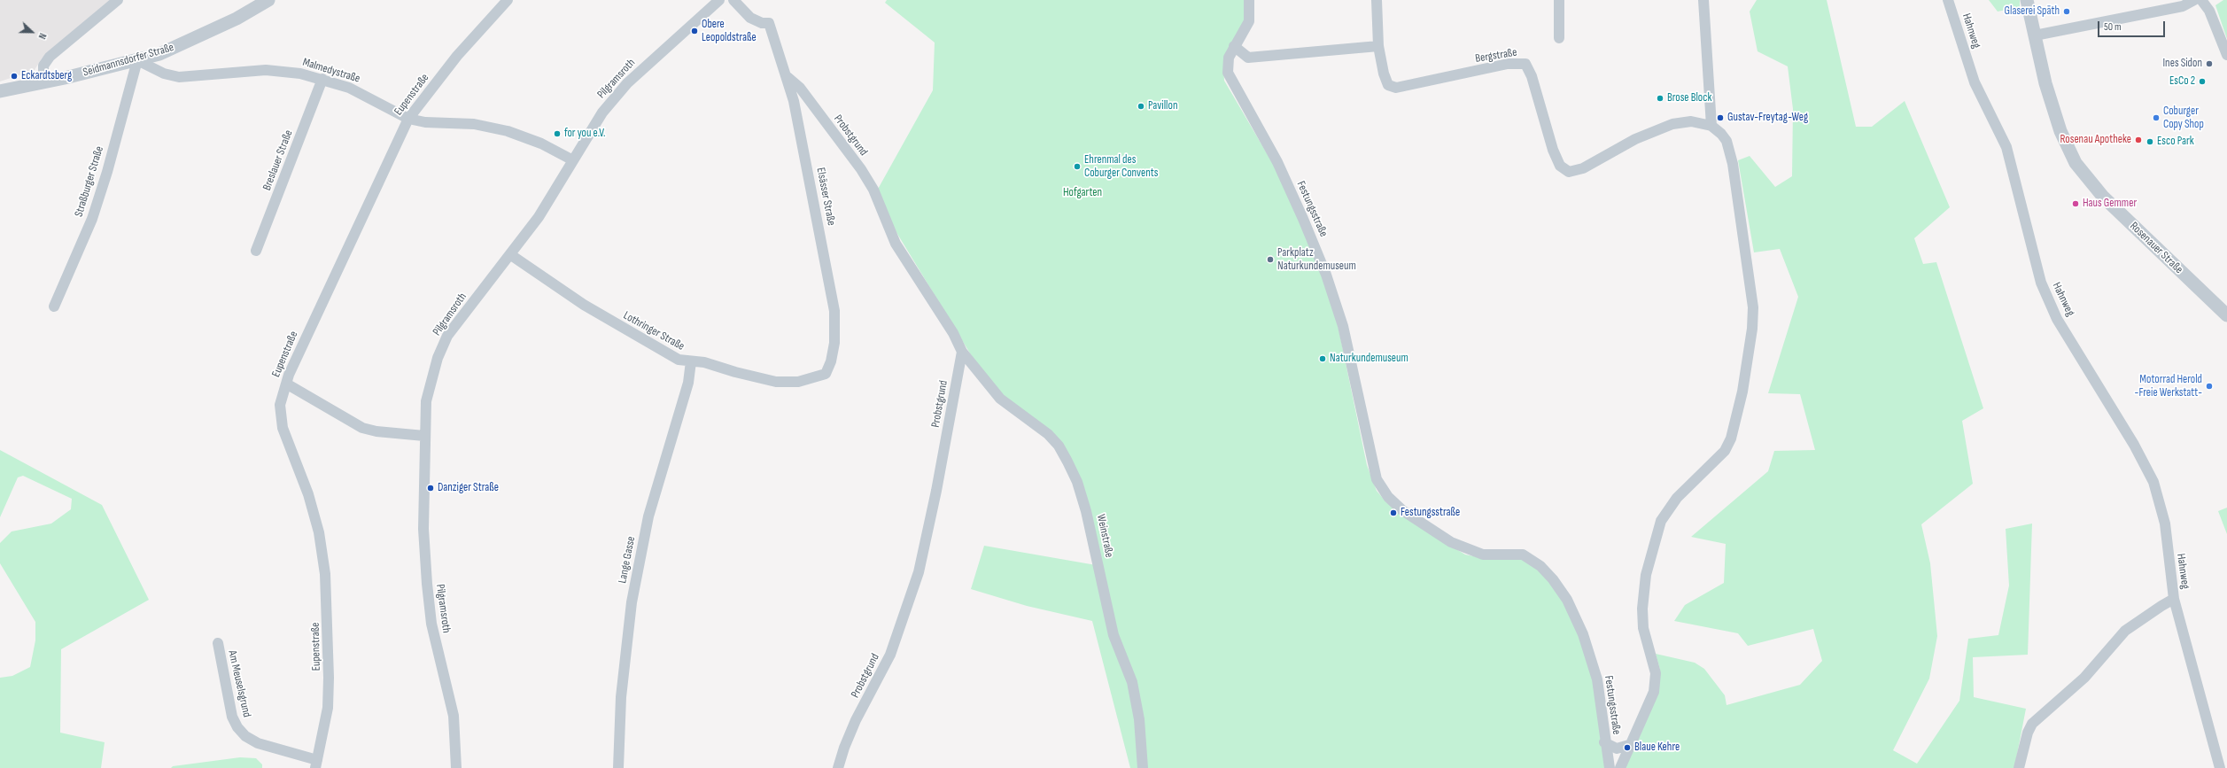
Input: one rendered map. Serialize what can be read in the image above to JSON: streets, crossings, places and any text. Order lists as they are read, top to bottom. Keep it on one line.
{"streets":{"street":["Hahnweg","Bergstraße","Seidmannsdorfer Straße","Malmedystraße","Pilgramsroth","Eupenstraße","Probstgrund","Breslauer Straße","Straßburger Straße","Elsässer Straße","Festungsstraße","Rosenauer Straße","Lothringer Straße","Weinstraße","Lange Gasse","Am Meuselsgrund"]},"crossings":[["Seidmannsdorfer Straße","Malmedystraße"],["Seidmannsdorfer Straße","Straßburger Straße"],["Malmedystraße","Pilgramsroth"],["Malmedystraße","Eupenstraße"],["Malmedystraße","Breslauer Straße"],["Malmedystraße","Straßburger Straße"],["Pilgramsroth","Lothringer Straße"],["Eupenstraße","Am Meuselsgrund"],["Probstgrund","Elsässer Straße"],["Probstgrund","Weinstraße"],["Elsässer Straße","Lothringer Straße"],["Lothringer Straße","Lange Gasse"]],"parks":["Hofgarten"],"places":["Glaserei Späth","Obere Leopoldstraße","Ines Sidon","Eckardtsberg","EsCo 2","Brose Block","Pavillon","Gustav-Freytag-Weg","Coburger Copy Shop","for you e.V.","Rosenau Apotheke","Esco Park","Ehrenmal des Coburger Convents","Haus Gemmer","Parkplatz Naturkundemuseum","Naturkundemuseum","Motorrad Herold -Freie Werkstatt-","Danziger Straße","Festungsstraße","Blaue Kehre"],"scale_bar":"50 m","north":"right"}
